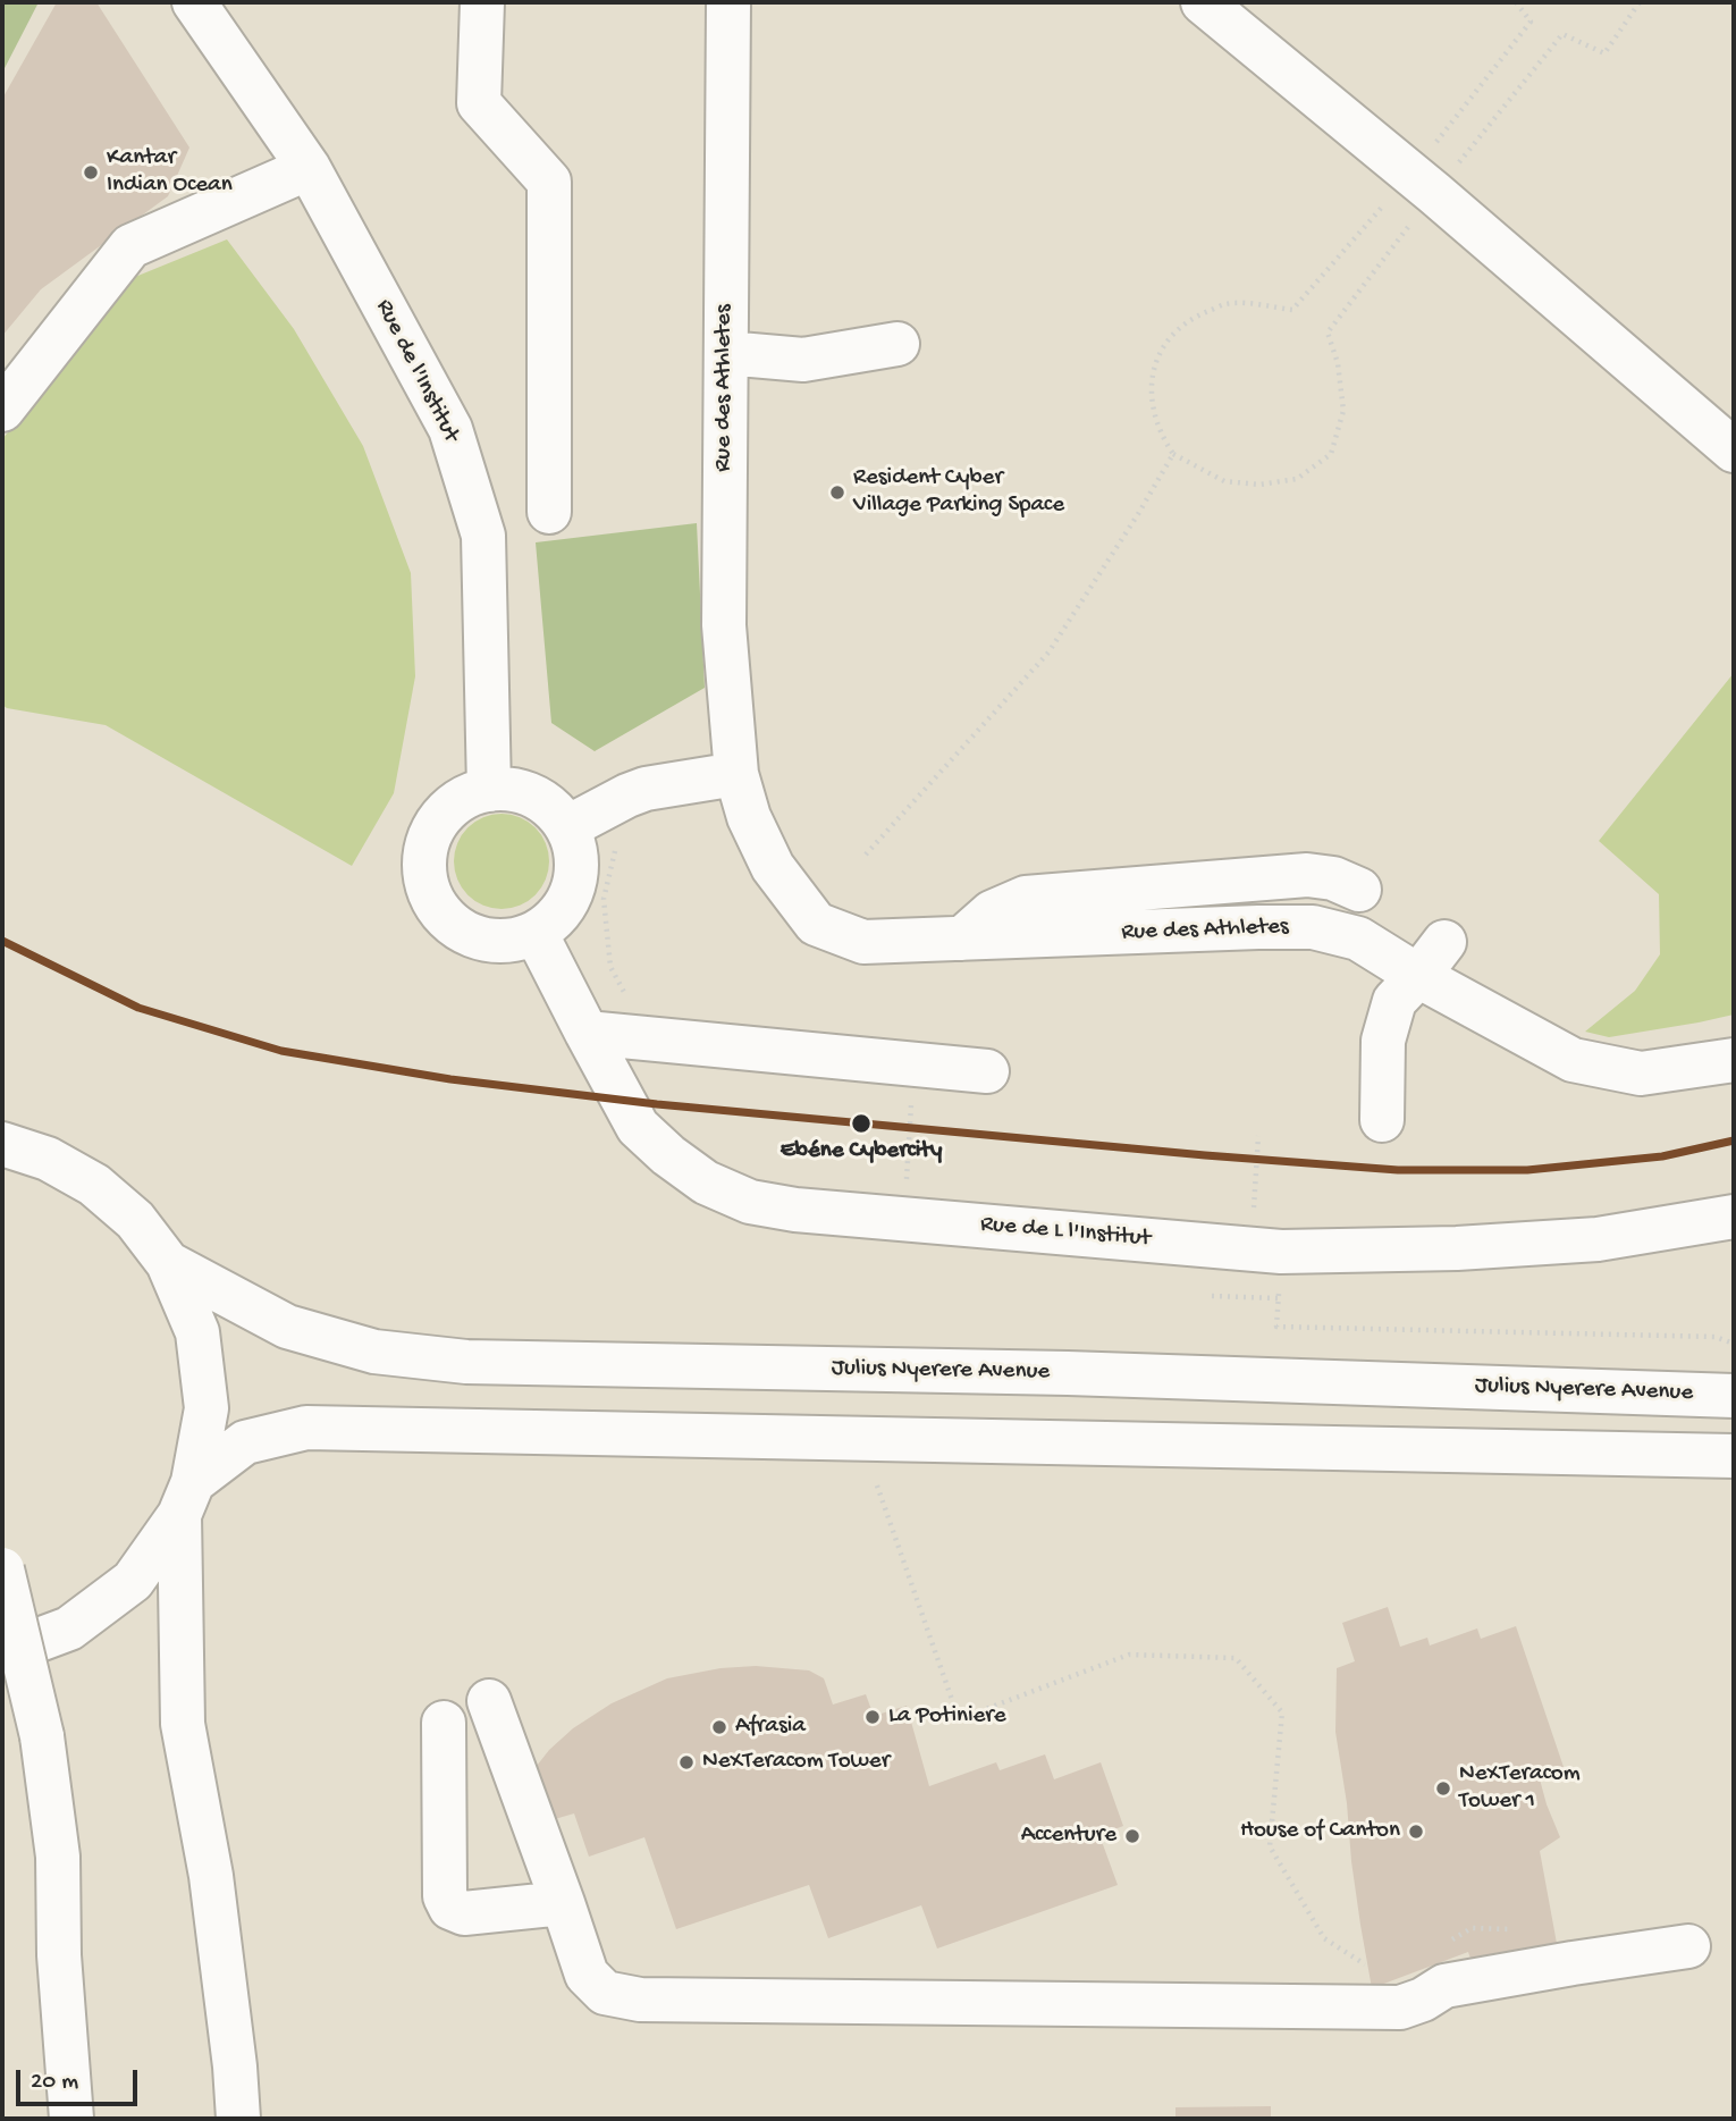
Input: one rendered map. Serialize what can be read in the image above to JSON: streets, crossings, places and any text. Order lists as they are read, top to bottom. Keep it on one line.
{"streets":{"street":["Rue de l'Institut","Rue des Athletes","Rue de L l'Institut","Julius Nyerere Avenue"]},"crossings":[["Rue de l'Institut","Rue de L l'Institut"]],"places":["Kantar Indian Ocean","Resident Cyber Village Parking Space","Ebéne Cybercity","La Potiniere","Afrasia","NeXTeracom Tower","NeXTeracom Tower 1","House of Canton","Accenture"],"scale_bar":"20 m"}
